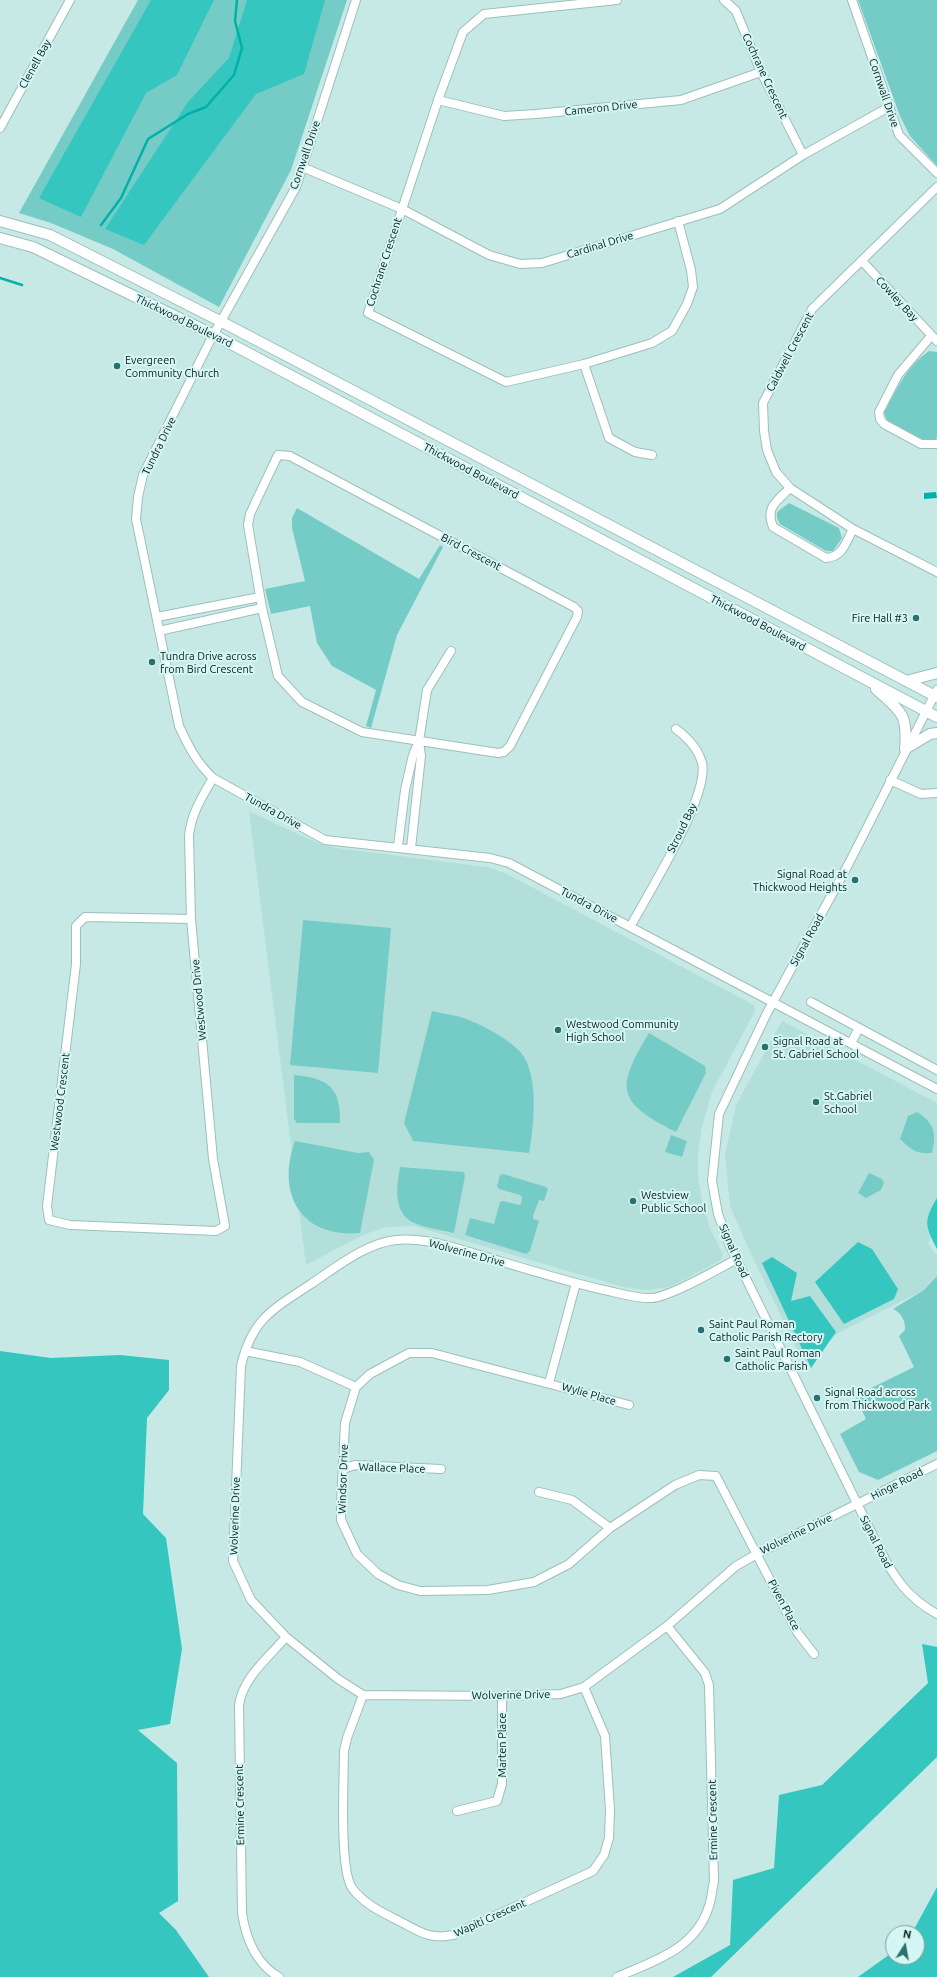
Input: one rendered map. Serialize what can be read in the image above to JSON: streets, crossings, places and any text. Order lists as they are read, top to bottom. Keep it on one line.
{"streets":{"main road":["Thickwood Boulevard"],"street":["Clenell Bay","Cochrane Crescent","Cornwall Drive","Cameron Drive","Cardinal Drive","Cowley Bay","Caldwell Crescent","Tundra Drive","Bird Crescent","Stroud Bay","Signal Road","Westwood Drive","Westwood Crescent","Wolverine Drive","Wylie Place","Wallace Place","Windsor Drive","Hinge Road","Piven Place","Marten Place","Ermine Crescent","Wapiti Crescent"]},"crossings":[["Cochrane Crescent","Cameron Drive"],["Cochrane Crescent","Cardinal Drive"],["Cornwall Drive","Cardinal Drive"],["Cornwall Drive","Thickwood Boulevard"],["Cornwall Drive","Tundra Drive"],["Cowley Bay","Caldwell Crescent"],["Thickwood Boulevard","Tundra Drive"],["Thickwood Boulevard","Signal Road"],["Tundra Drive","Stroud Bay"],["Tundra Drive","Signal Road"],["Tundra Drive","Westwood Drive"],["Signal Road","Wolverine Drive"],["Signal Road","Hinge Road"],["Westwood Drive","Westwood Crescent"],["Wolverine Drive","Windsor Drive"],["Wolverine Drive","Hinge Road"],["Wolverine Drive","Piven Place"],["Wolverine Drive","Marten Place"],["Wolverine Drive","Ermine Crescent"],["Wolverine Drive","Wapiti Crescent"],["Wallace Place","Windsor Drive"],["Windsor Drive","Piven Place"]],"places":["Evergreen Community Church","Fire Hall #3","Tundra Drive across from Bird Crescent","Signal Road at Thickwood Heights","Westwood Community High School","Signal Road at St. Gabriel School","St.Gabriel School","Westview Public School","Saint Paul Roman Catholic Parish Rectory","Saint Paul Roman Catholic Parish","Signal Road across from Thickwood Park"],"north":"top"}
